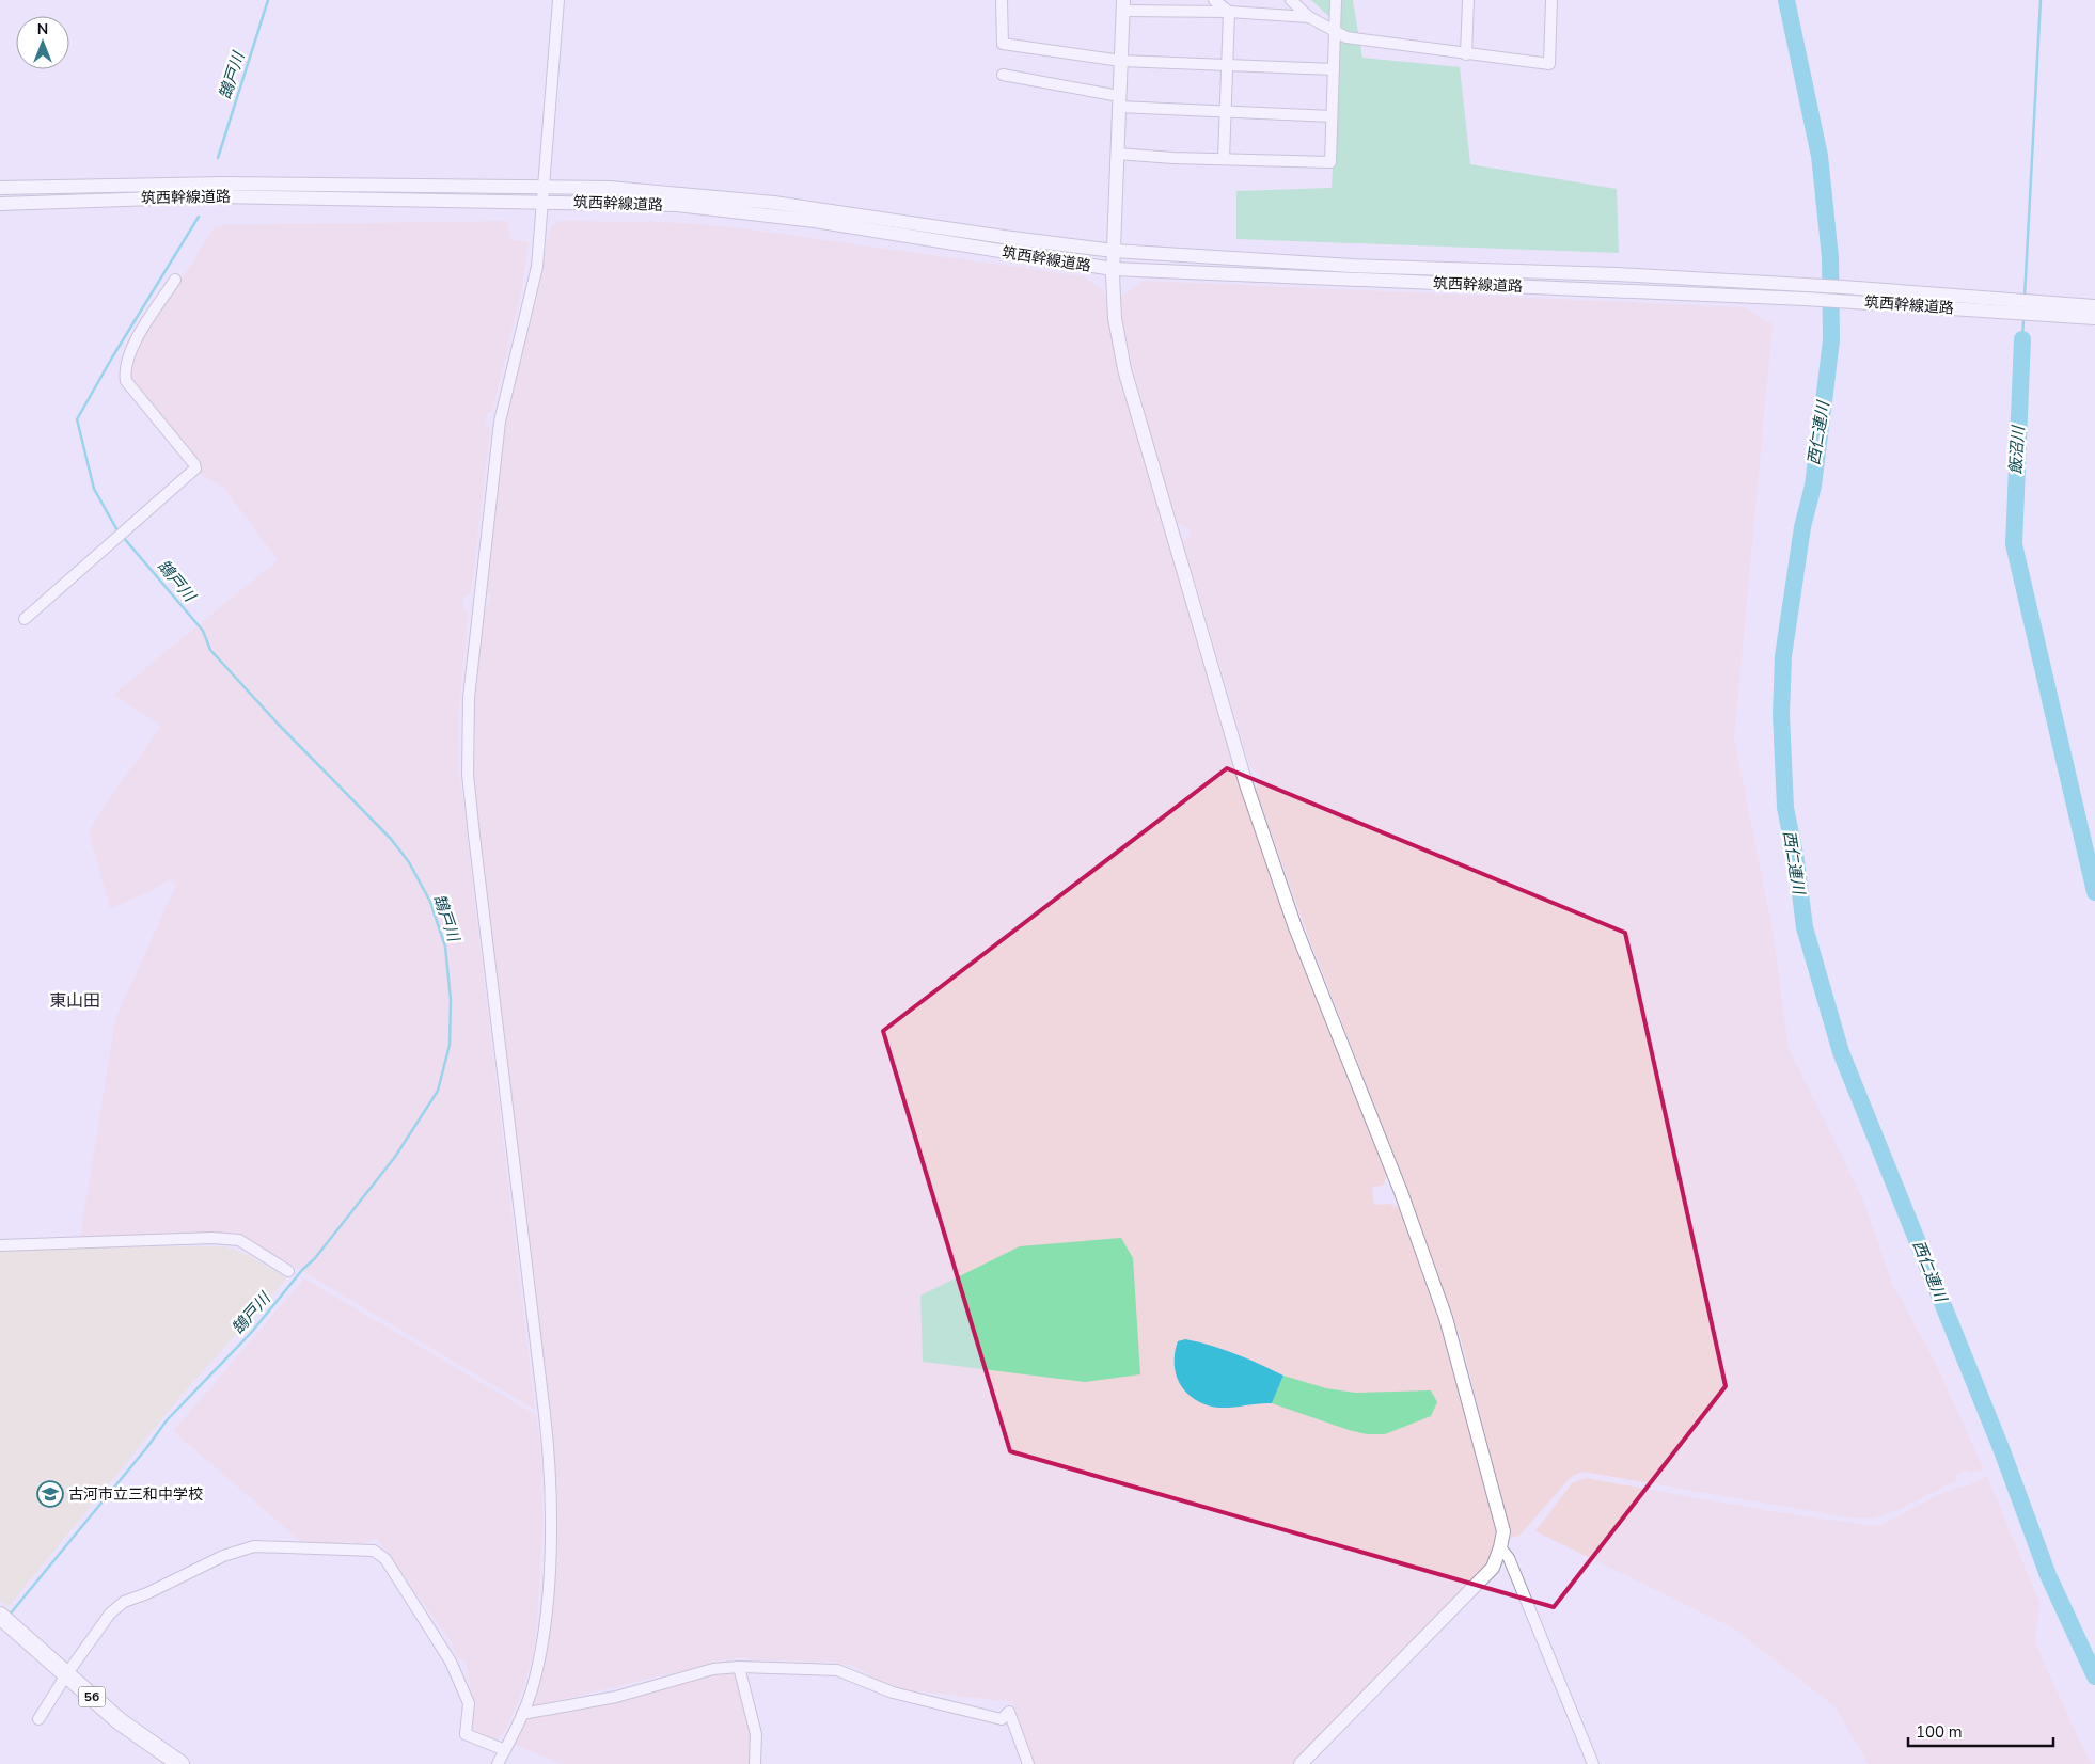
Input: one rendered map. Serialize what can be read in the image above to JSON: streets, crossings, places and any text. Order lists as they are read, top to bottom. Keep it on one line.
{"streets":{"main road":["56"],"street":["筑西幹線道路"]},"districts":["東山田"],"water":["鵠戸川","西仁連川","飯沼川"],"places":{"school or university":["古河市立三和中学校"]},"scale_bar":"100 m","north":"top"}
